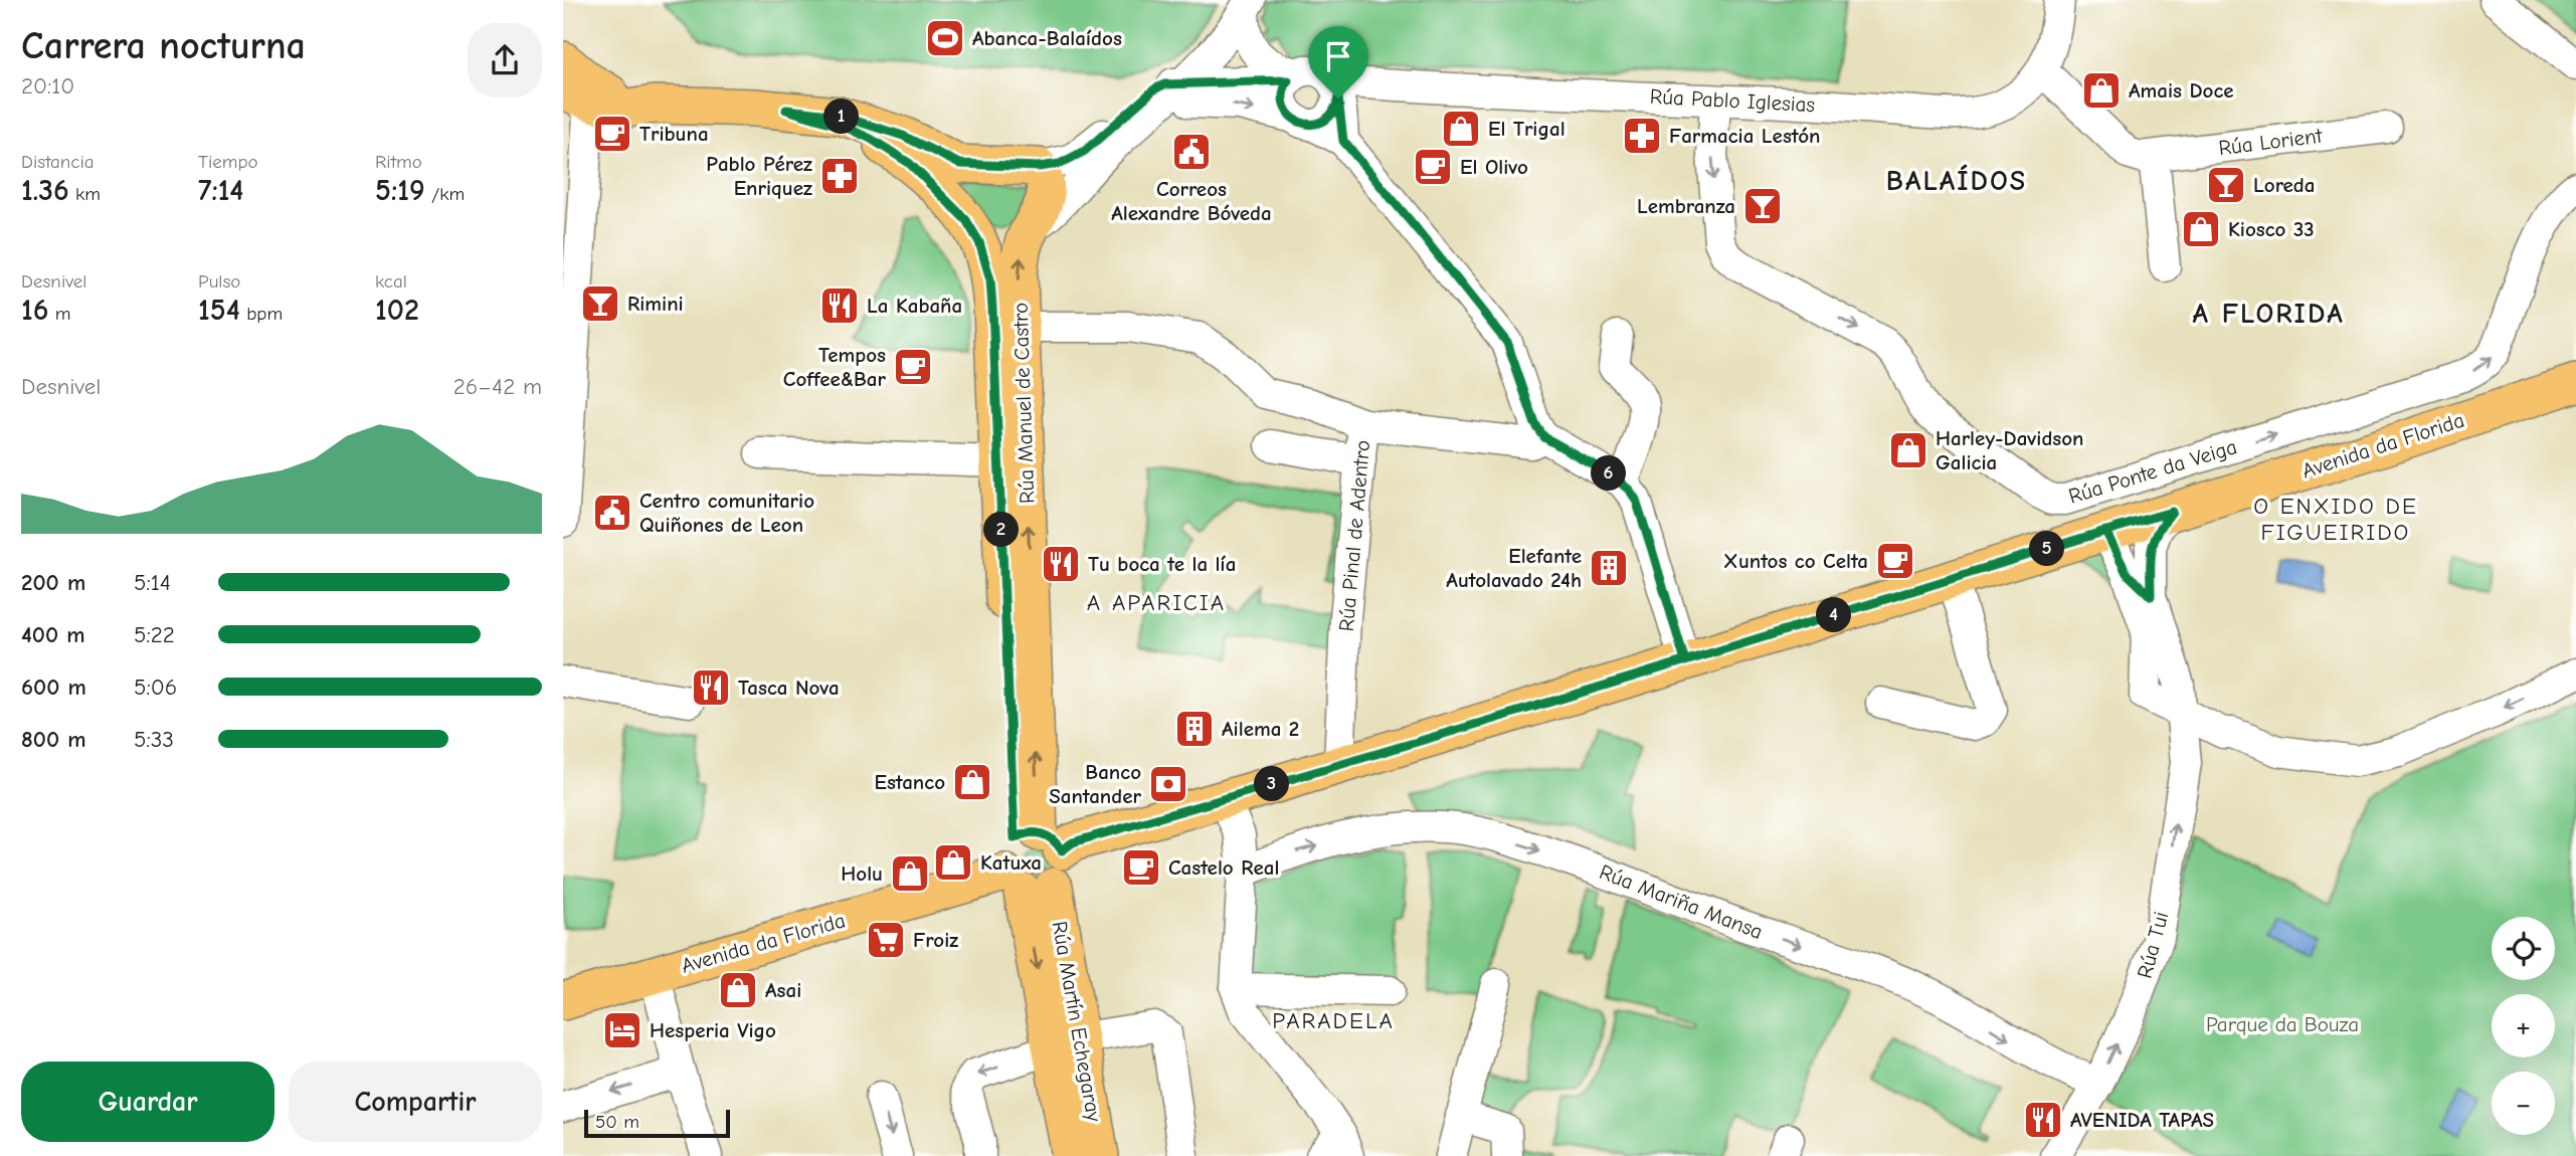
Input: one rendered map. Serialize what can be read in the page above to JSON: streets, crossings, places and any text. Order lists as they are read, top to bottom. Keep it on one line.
{"streets":{"main road":["Rúa Manuel de Castro","Avenida da Florida","Rúa Martín Echegaray"],"street":["Rúa Pablo Iglesias","Rúa Lorient","Rúa Ponte da Veiga","Rúa Pinal de Adentro","Rúa Mariña Mansa","Rúa Tui"]},"crossings":[["Rúa Pablo Iglesias","Rúa Lorient"],["Rúa Pablo Iglesias","Rúa Ponte da Veiga"],["Rúa Manuel de Castro","Avenida da Florida"],["Rúa Manuel de Castro","Rúa Pinal de Adentro"],["Rúa Manuel de Castro","Rúa Martín Echegaray"],["Avenida da Florida","Rúa Pinal de Adentro"],["Avenida da Florida","Rúa Tui"],["Avenida da Florida","Rúa Martín Echegaray"],["Rúa Mariña Mansa","Rúa Tui"]],"one_way":["Rúa Mariña Mansa","Rúa Tui"],"districts":["BALAÍDOS","A FLORIDA","O ENXIDO DE FIGUEIRIDO","A APARICIA","PARADELA"],"parks":["Parque da Bouza"],"places":{"sports":["Abanca-Balaídos"],"shop":["Amais Doce","El Trigal","Kiosco 33","Harley-Davidson Galicia","Estanco","Katuxa","Holu","Asai"],"cafe":["Tribuna","El Olivo","Tempos Coffee&Bar","Xuntos co Celta","Castelo Real"],"pharmacy":["Farmacia Lestón","Pablo Pérez Enriquez"],"public building":["Correos Alexandre Bóveda","Centro comunitario Quiñones de Leon"],"bar":["Loreda","Lembranza","Rimini"],"restaurant":["La Kabaña","Tu boca te la lía","Tasca Nova","AVENIDA TAPAS"],"building":["Elefante Autolavado 24h","Ailema 2"],"bank":["Banco Santander"],"supermarket":["Froiz"],"hotel":["Hesperia Vigo"]},"scale_bar":"50 m","page":{"heading":["Carrera nocturna","20:10"],"pins":["1","6","2","5","4","3"],"stats":[["Distancia","1.36 km"],["Tiempo","7:14"],["Ritmo","5:19 /km"],["Desnivel","16 m"],["Pulso","154 bpm"],["kcal","102"]],"chart":["Desnivel","26–42 m"],"list":[{"name":"200 m","note":"5:14"},{"name":"400 m","note":"5:22"},{"name":"600 m","note":"5:06"},{"name":"800 m","note":"5:33"}],"map_buttons":["+","−"],"buttons":["Guardar","Compartir"],"scale":"50 m"}}
